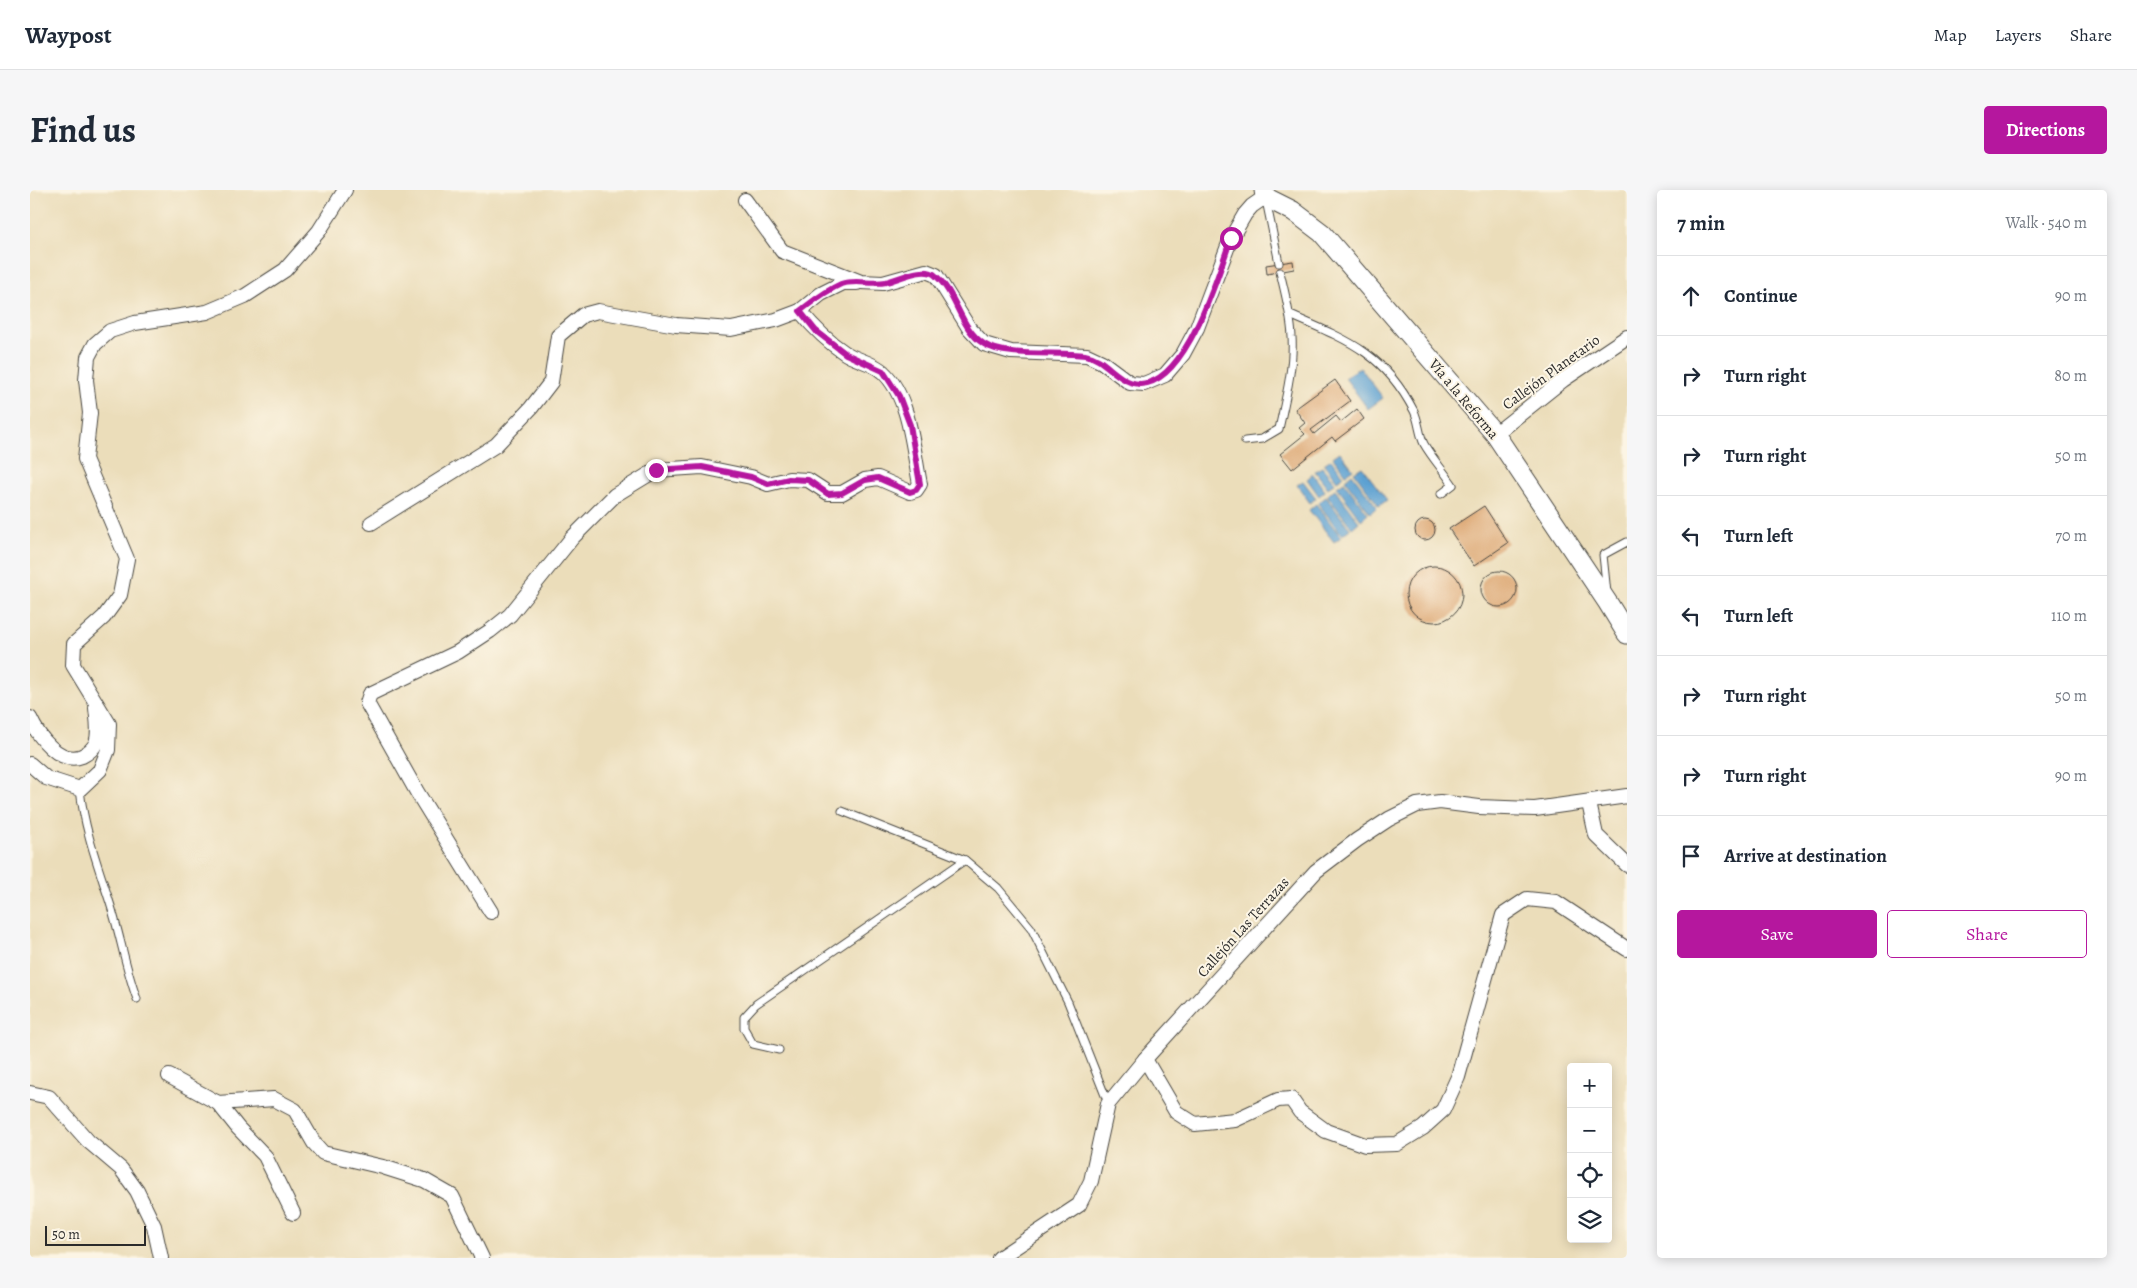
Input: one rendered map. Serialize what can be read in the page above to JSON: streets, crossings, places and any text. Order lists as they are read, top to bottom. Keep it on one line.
{"streets":{"street":["Callejón Planetario","Vía a la Reforma","Callejón Las Terrazas"]},"crossings":[["Callejón Planetario","Vía a la Reforma"]],"scale_bar":"50 m","page":{"header":"Waypost","nav":["Map","Layers","Share"],"title":"Find us","buttons":["Directions",["Save","Share"]],"heading":["7 min","Walk · 540 m"],"list":[["Continue","90 m"],["Turn right","80 m"],["Turn right","50 m"],["Turn left","70 m"],["Turn left","110 m"],["Turn right","50 m"],["Turn right","90 m"],"Arrive at destination"],"map_buttons":["+","−"],"scale":"50 m"}}
